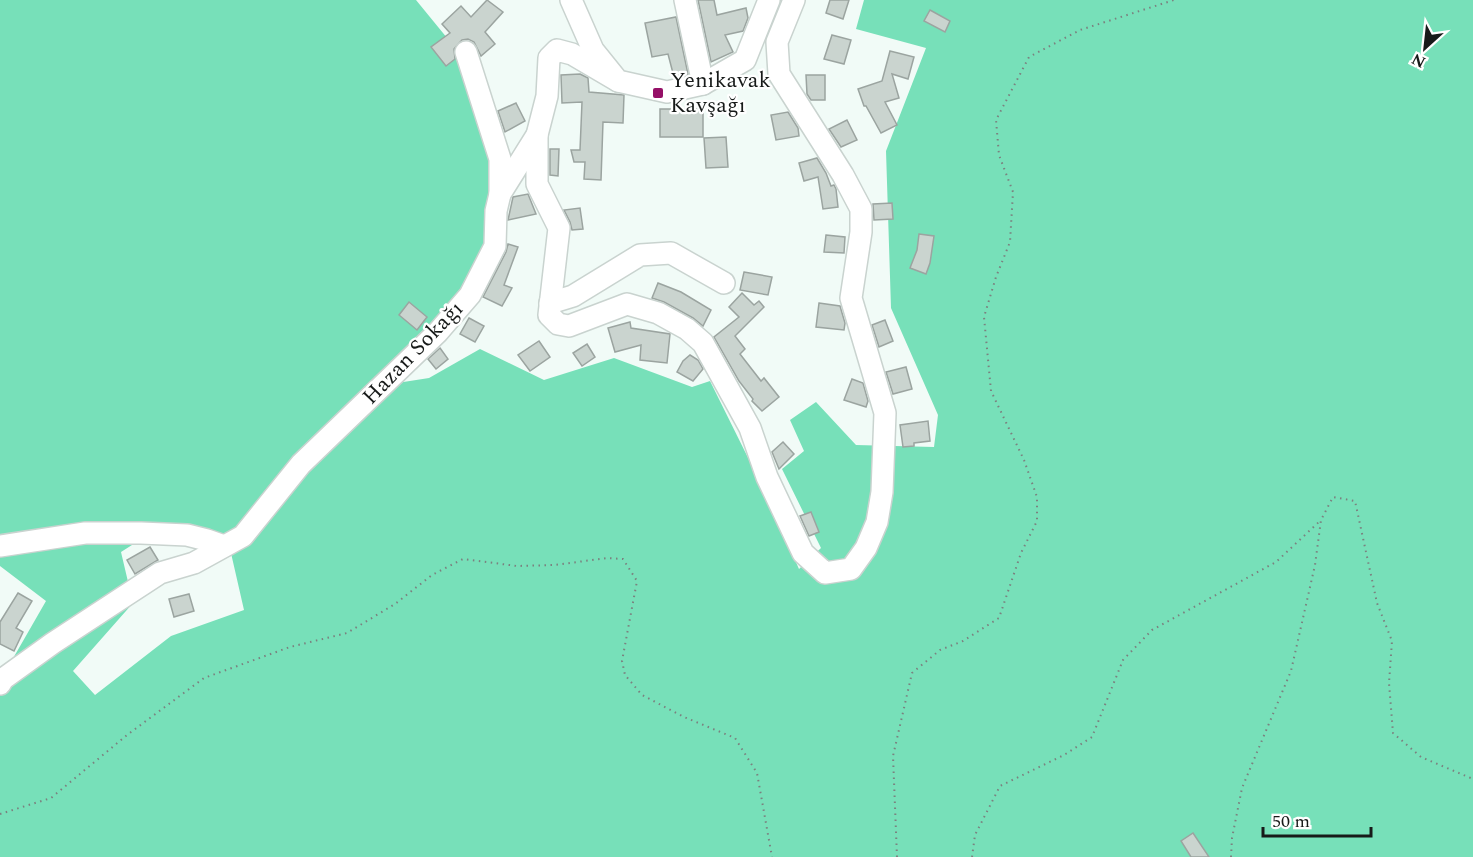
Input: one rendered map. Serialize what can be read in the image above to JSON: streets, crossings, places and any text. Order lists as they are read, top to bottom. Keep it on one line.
{"streets":{"street":["Hazan Sokağı"]},"places":{"transit":["Yenikavak Kavşağı"]},"scale_bar":"50 m","north":"bottom left"}
